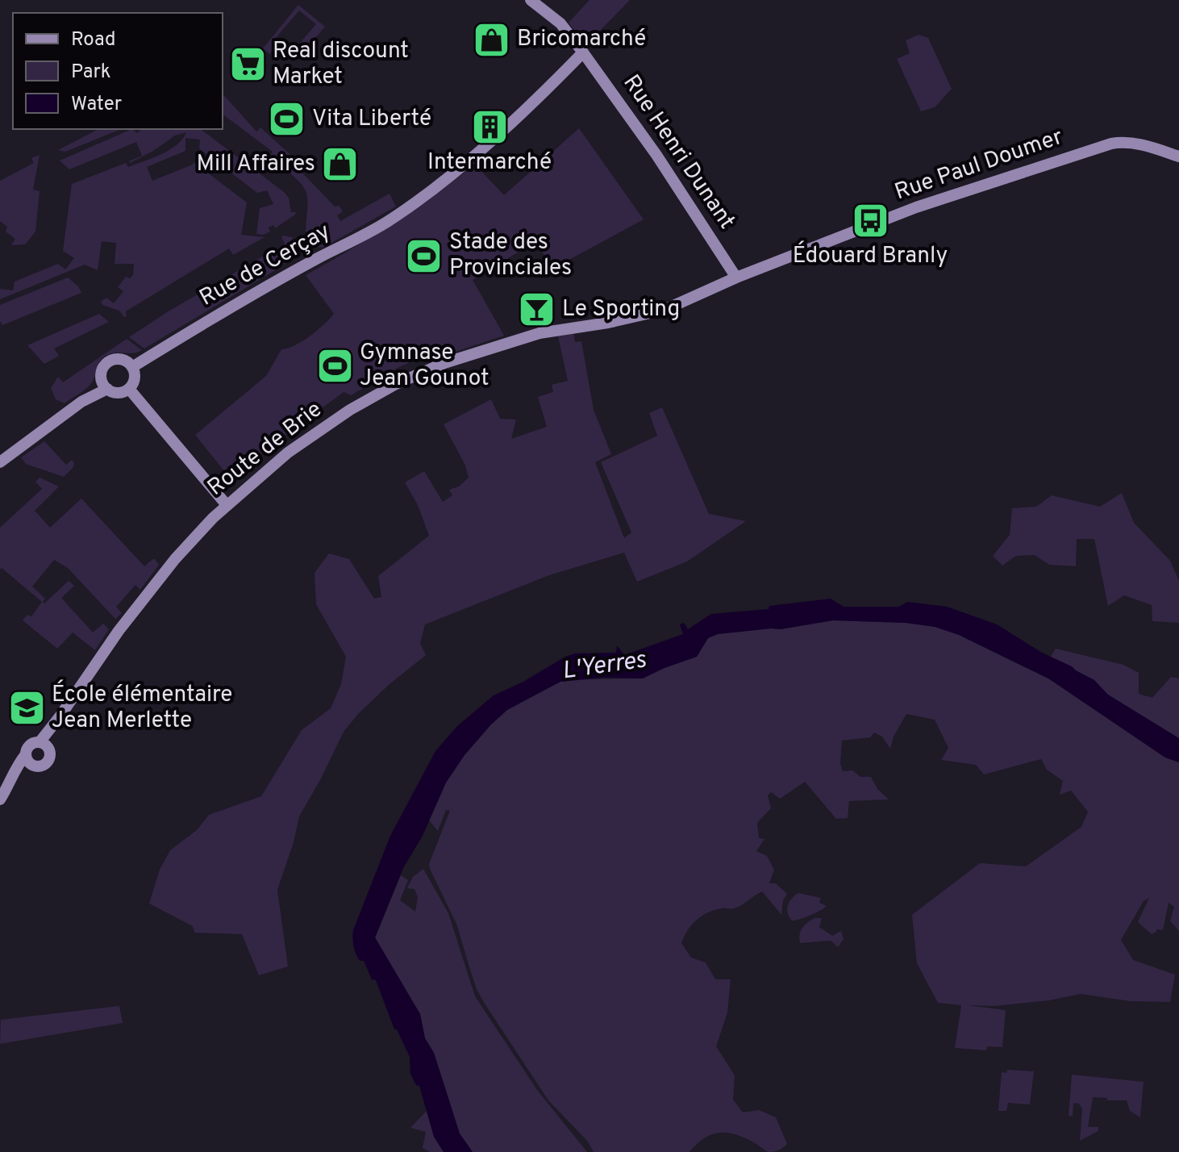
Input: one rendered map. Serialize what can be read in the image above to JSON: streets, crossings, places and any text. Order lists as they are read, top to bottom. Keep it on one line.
{"streets":{"street":["Rue Henri Dunant","Rue Paul Doumer","Rue de Cerçay","Route de Brie"]},"crossings":[["Rue Henri Dunant","Rue de Cerçay"],["Rue Henri Dunant","Route de Brie"],["Rue Paul Doumer","Route de Brie"]],"water":["L'Yerres"],"places":{"shop":["Bricomarché","Mill Affaires"],"supermarket":["Real discount Market"],"sports":["Vita Liberté","Stade des Provinciales","Gymnase Jean Gounot"],"building":["Intermarché"],"bus stop":["Édouard Branly"],"bar":["Le Sporting"],"school or university":["École élémentaire Jean Merlette"]},"legend":["Road","Park","Water"]}
